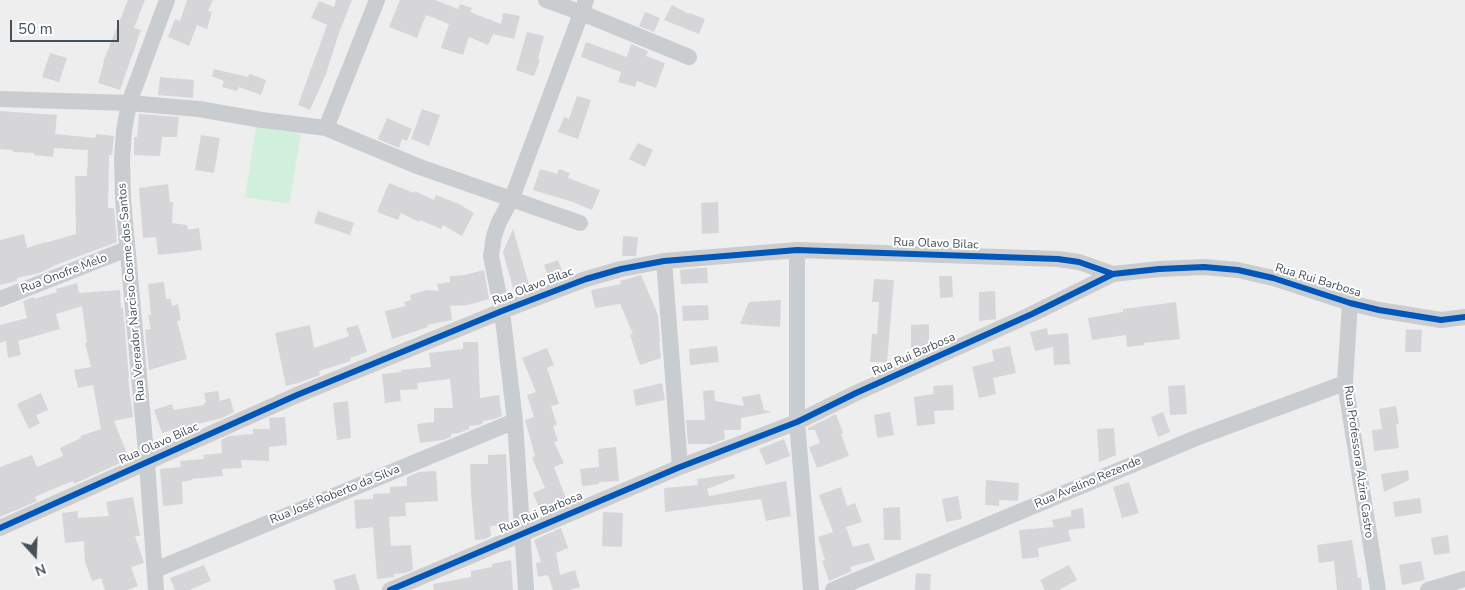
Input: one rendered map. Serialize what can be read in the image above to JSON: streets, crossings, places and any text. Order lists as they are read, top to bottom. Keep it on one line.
{"streets":{"street":["Rua Olavo Bilac","Rua Onofre Melo","Rua Rui Barbosa","Rua Vereador Narciso Cosme dos Santos","Rua Professora Alzira Castro","Rua Avelino Rezende","Rua José Roberto da Silva"]},"crossings":[["Rua Olavo Bilac","Rua Rui Barbosa"],["Rua Olavo Bilac","Rua Vereador Narciso Cosme dos Santos"],["Rua Onofre Melo","Rua Vereador Narciso Cosme dos Santos"],["Rua Rui Barbosa","Rua Professora Alzira Castro"],["Rua Vereador Narciso Cosme dos Santos","Rua José Roberto da Silva"],["Rua Professora Alzira Castro","Rua Avelino Rezende"]],"scale_bar":"50 m","north":"bottom"}
